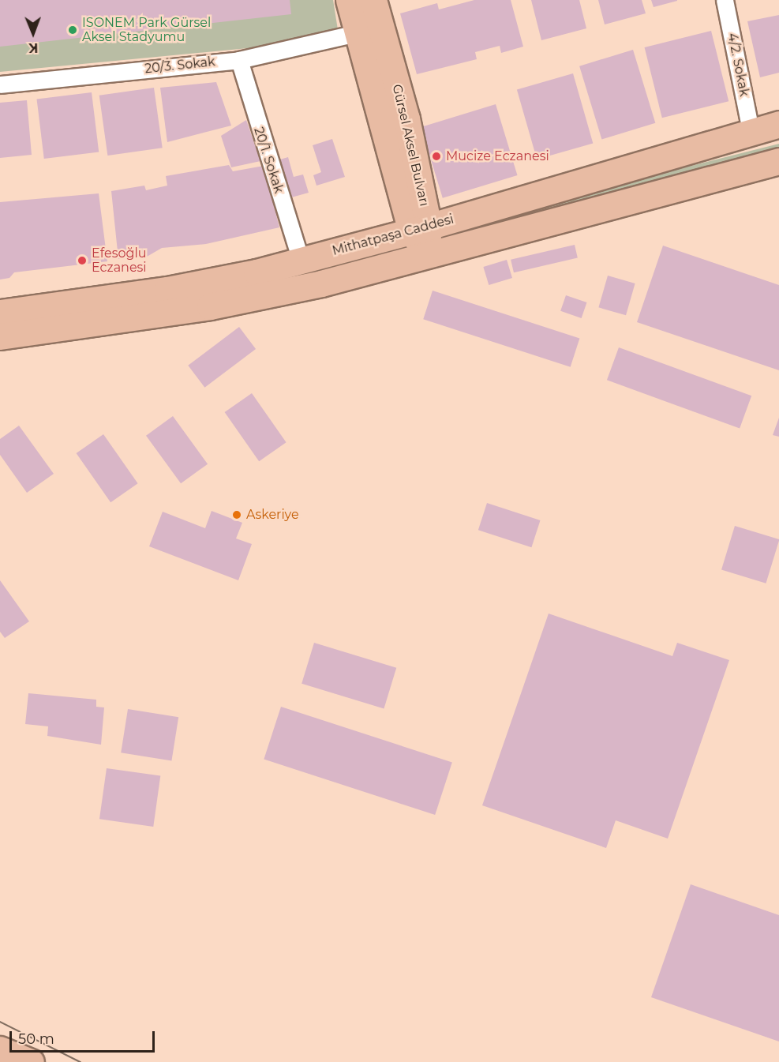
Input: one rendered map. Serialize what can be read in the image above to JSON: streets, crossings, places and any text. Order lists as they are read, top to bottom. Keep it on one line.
{"streets":{"main road":["Gürsel Aksel Bulvarı","Mithatpaşa Caddesi"],"street":["4/2. Sokak","20/3. Sokak","20/1. Sokak"]},"crossings":[["4/2. Sokak","Mithatpaşa Caddesi"],["20/3. Sokak","Gürsel Aksel Bulvarı"],["20/3. Sokak","20/1. Sokak"],["Gürsel Aksel Bulvarı","Mithatpaşa Caddesi"],["20/1. Sokak","Mithatpaşa Caddesi"]],"places":["ISONEM Park Gürsel Aksel Stadyumu","Mucize Eczanesi","Efesoğlu Eczanesi","Askeriye"],"scale_bar":"50 m","north":"bottom"}
